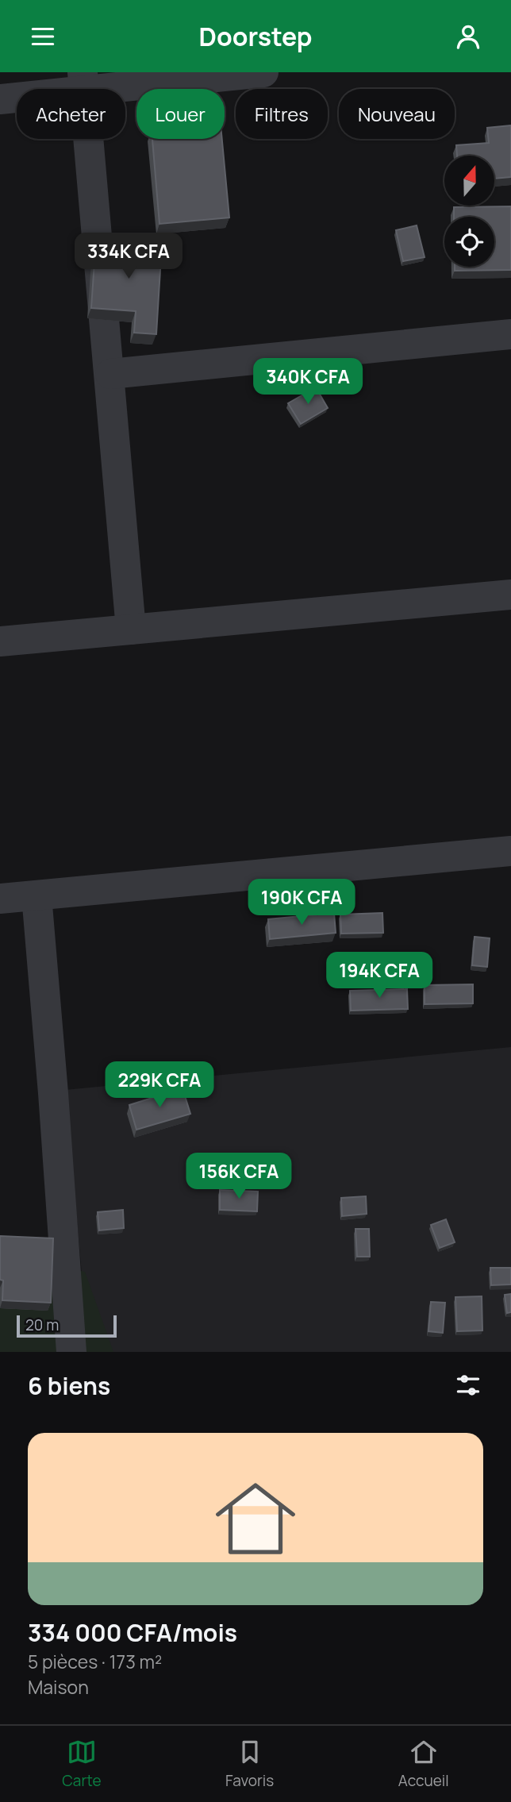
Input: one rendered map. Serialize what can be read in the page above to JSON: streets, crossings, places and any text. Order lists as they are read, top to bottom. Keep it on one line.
{"scale_bar":"20 m","north":"top","page":{"header":"Doorstep","chip":["Acheter","Louer","Filtres","Nouveau"],"price":["334K CFA","340K CFA","190K CFA","194K CFA","229K CFA","156K CFA"],"scale":"20 m","heading":"6 biens","list":[{"name":"334 000 CFA/mois","note":"5 pièces · 173 m² · Maison"}],"tabs":["Carte","Favoris","Accueil"]}}
